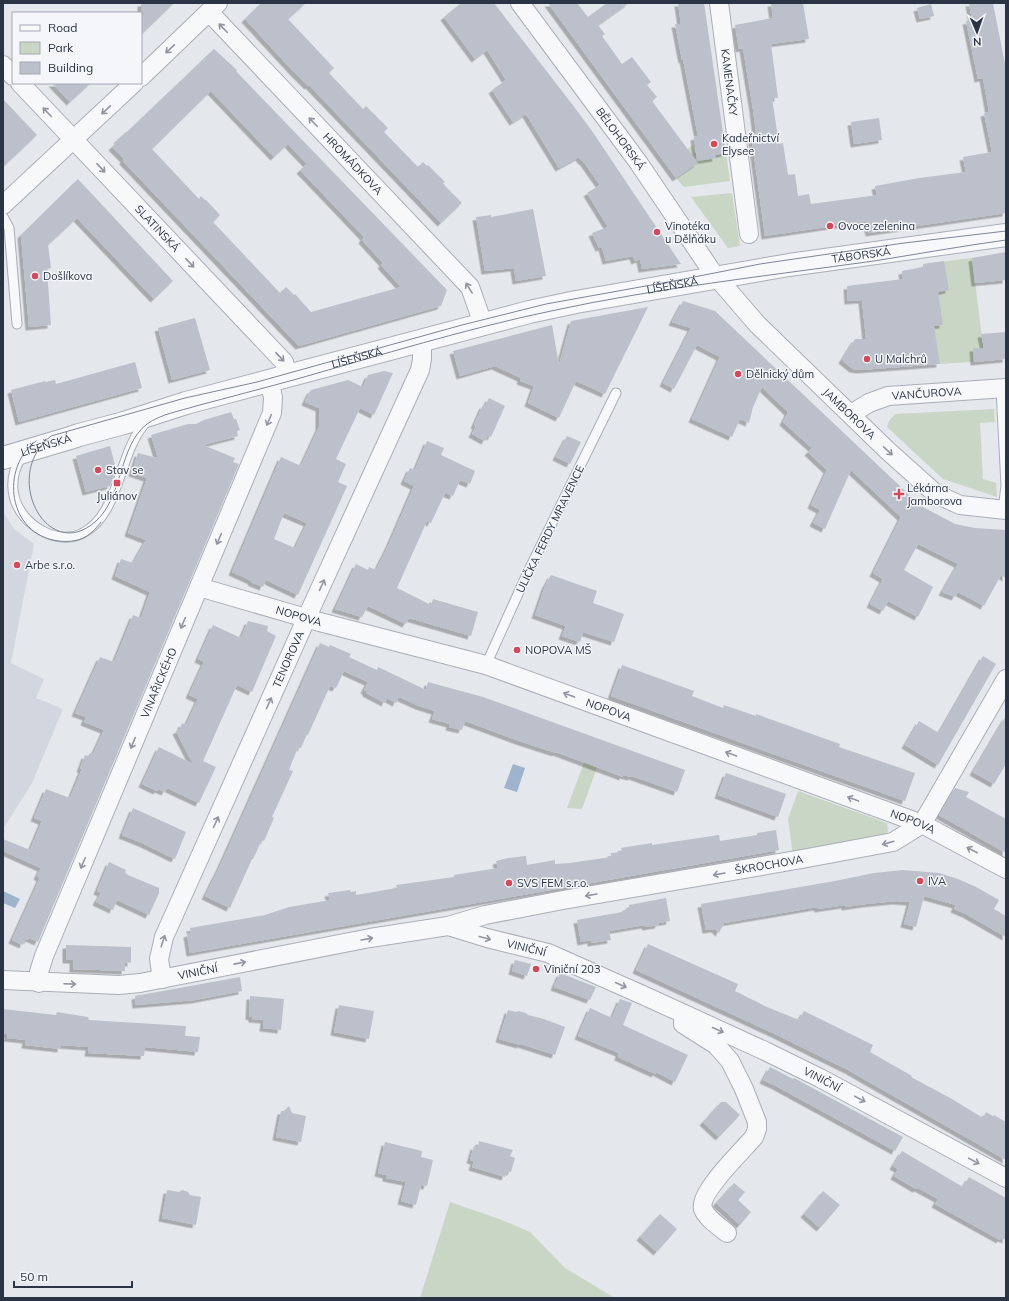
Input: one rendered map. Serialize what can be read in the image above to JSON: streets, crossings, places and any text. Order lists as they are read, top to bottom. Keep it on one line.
{"streets":{"street":["KAMENAČKY","BĚLOHORSKÁ","HROMÁDKOVA","SLATINSKÁ","TÁBORSKÁ","LÍŠEŇSKÁ","VANČUROVA","JAMBOROVA","NOPOVA","TENOROVA","VINAŘICKÉHO","ŠKROCHOVA","VINIČNÍ"],"lane":["ULIČKA FERDY MRAVENCE"]},"crossings":[["BĚLOHORSKÁ","TÁBORSKÁ"],["BĚLOHORSKÁ","LÍŠEŇSKÁ"],["BĚLOHORSKÁ","JAMBOROVA"],["HROMÁDKOVA","LÍŠEŇSKÁ"],["SLATINSKÁ","LÍŠEŇSKÁ"],["SLATINSKÁ","VINAŘICKÉHO"],["TÁBORSKÁ","LÍŠEŇSKÁ"],["TÁBORSKÁ","JAMBOROVA"],["LÍŠEŇSKÁ","JAMBOROVA"],["LÍŠEŇSKÁ","TENOROVA"],["LÍŠEŇSKÁ","VINAŘICKÉHO"],["VANČUROVA","JAMBOROVA"],["ULIČKA FERDY MRAVENCE","NOPOVA"],["NOPOVA","TENOROVA"],["NOPOVA","VINAŘICKÉHO"],["NOPOVA","ŠKROCHOVA"],["TENOROVA","VINIČNÍ"],["VINAŘICKÉHO","VINIČNÍ"],["ŠKROCHOVA","VINIČNÍ"]],"one_way":["HROMÁDKOVA","JAMBOROVA","NOPOVA","TENOROVA","VINAŘICKÉHO","ŠKROCHOVA","VINIČNÍ"],"places":{"other":["Kadeřnictví Elysee","Ovoce zelenina","Vinotéka u Dělňáku","Došlíkova","U Malchrů","Dělnický dům","Stav se","Arbe s.r.o.","NOPOVA MŠ","IVA","SVS FEM s.r.o.","Viniční 203"],"transit":["Juliánov"],"health":["Lékárna Jamborova"]},"legend":["Road","Park","Building"],"scale_bar":"50 m","north":"bottom"}
